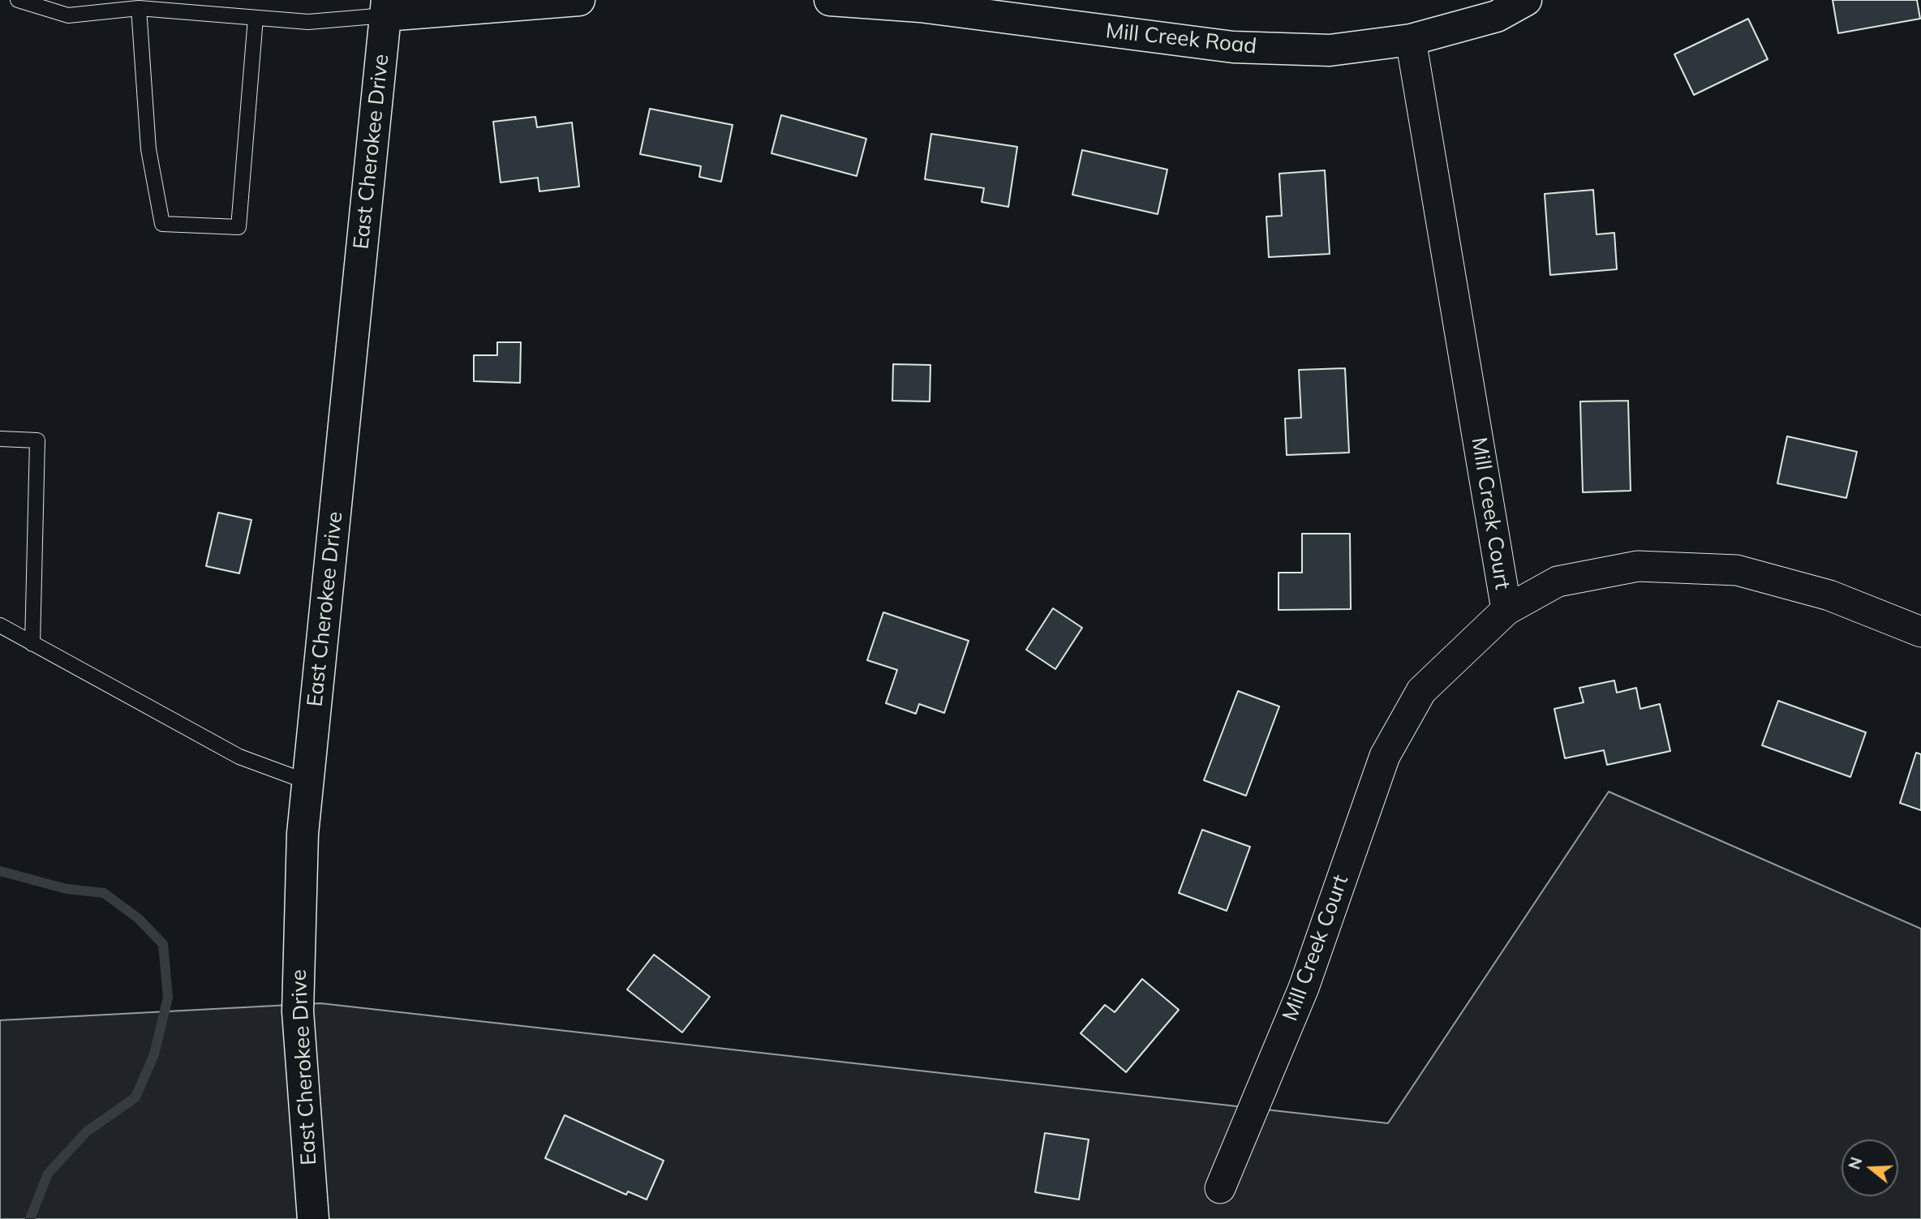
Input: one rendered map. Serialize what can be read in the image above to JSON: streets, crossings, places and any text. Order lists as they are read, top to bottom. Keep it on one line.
{"streets":{"street":["Mill Creek Road","East Cherokee Drive","Mill Creek Court"]},"crossings":[["Mill Creek Road","Mill Creek Court"]],"north":"left"}
